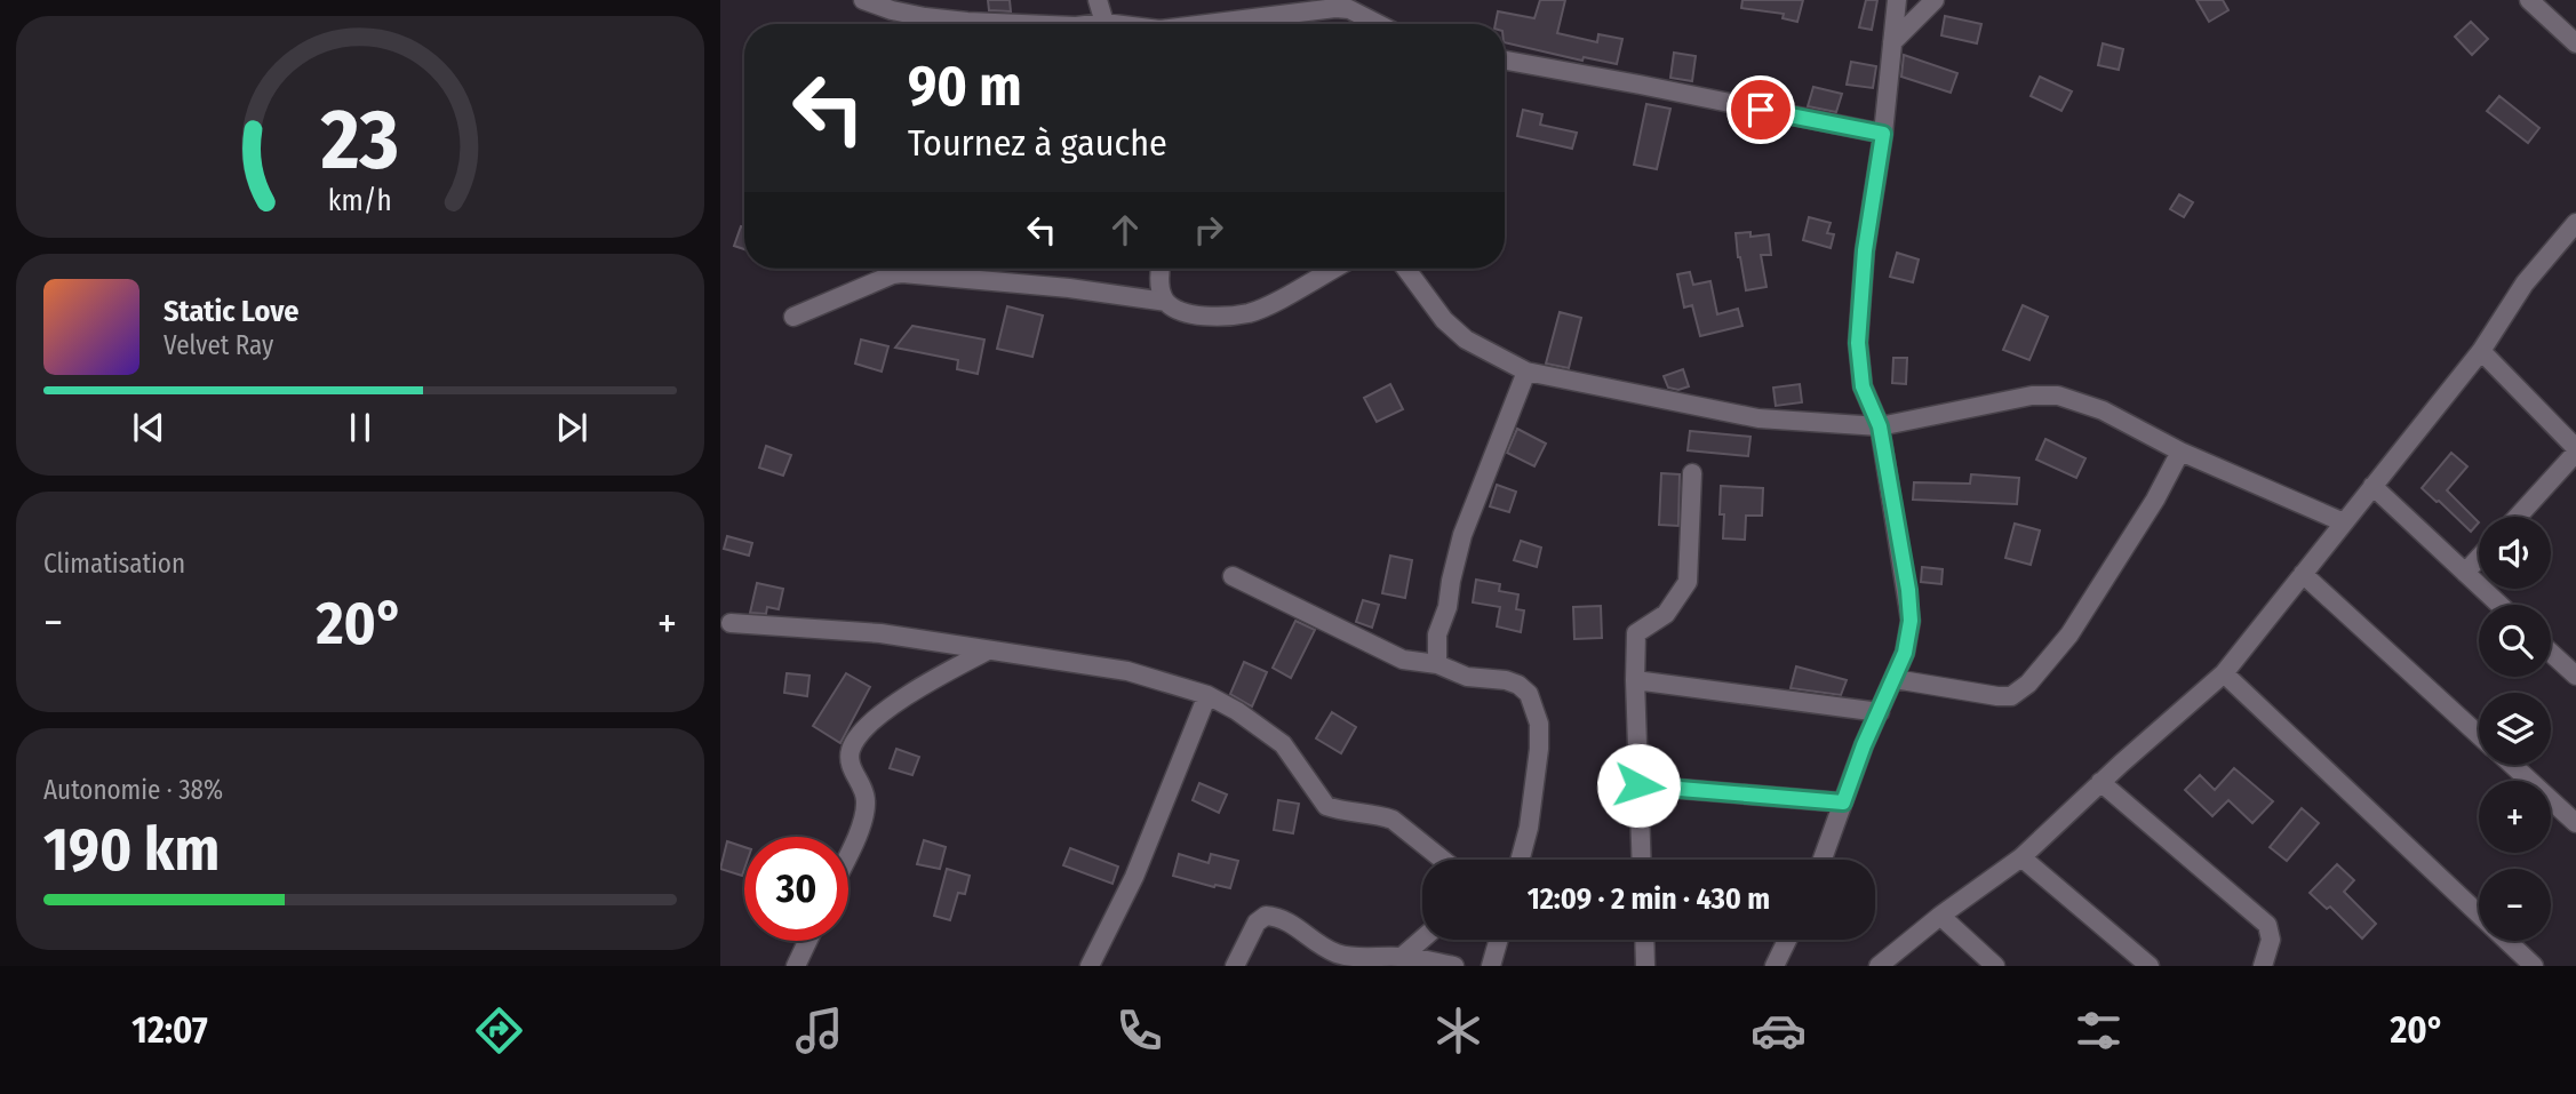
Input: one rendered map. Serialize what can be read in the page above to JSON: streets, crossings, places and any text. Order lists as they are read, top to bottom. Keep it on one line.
{"page":{"turn":["90 m","Tournez à gauche"],"song":["Static Love","Velvet Ray"],"tile":["Climatisation",["Autonomie · 38%","190 km"]],"map_buttons":["+","−"],"heat":["−","20°","+"],"limit":"30","trip":"12:09 · 2 min · 430 m","tabs":["12:07","20°"],"gauge":["23","km/h"]}}
